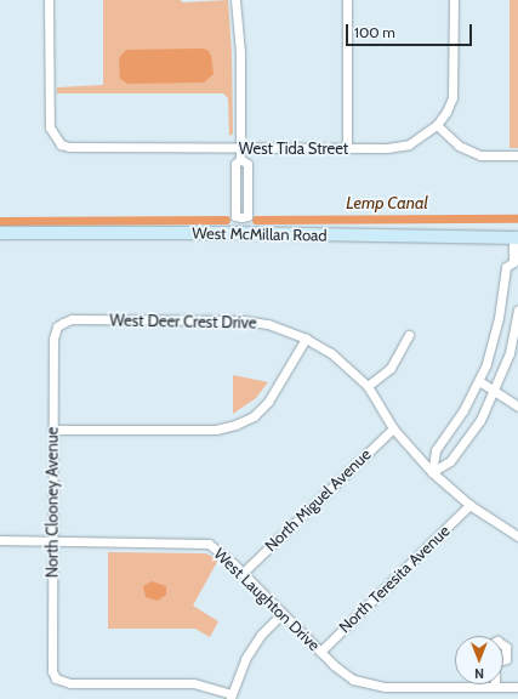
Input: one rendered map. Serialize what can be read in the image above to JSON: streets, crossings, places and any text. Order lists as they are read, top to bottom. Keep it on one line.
{"streets":{"main road":["West McMillan Road"],"street":["West Tida Street","West Deer Crest Drive","North Miguel Avenue","North Clooney Avenue","North Teresita Avenue","West Laughton Drive"]},"crossings":[["West Deer Crest Drive","North Miguel Avenue"],["West Deer Crest Drive","North Clooney Avenue"],["West Deer Crest Drive","North Teresita Avenue"],["North Miguel Avenue","West Laughton Drive"],["North Clooney Avenue","West Laughton Drive"],["North Teresita Avenue","West Laughton Drive"]],"water":["Lemp Canal"],"scale_bar":"100 m","north":"bottom"}
